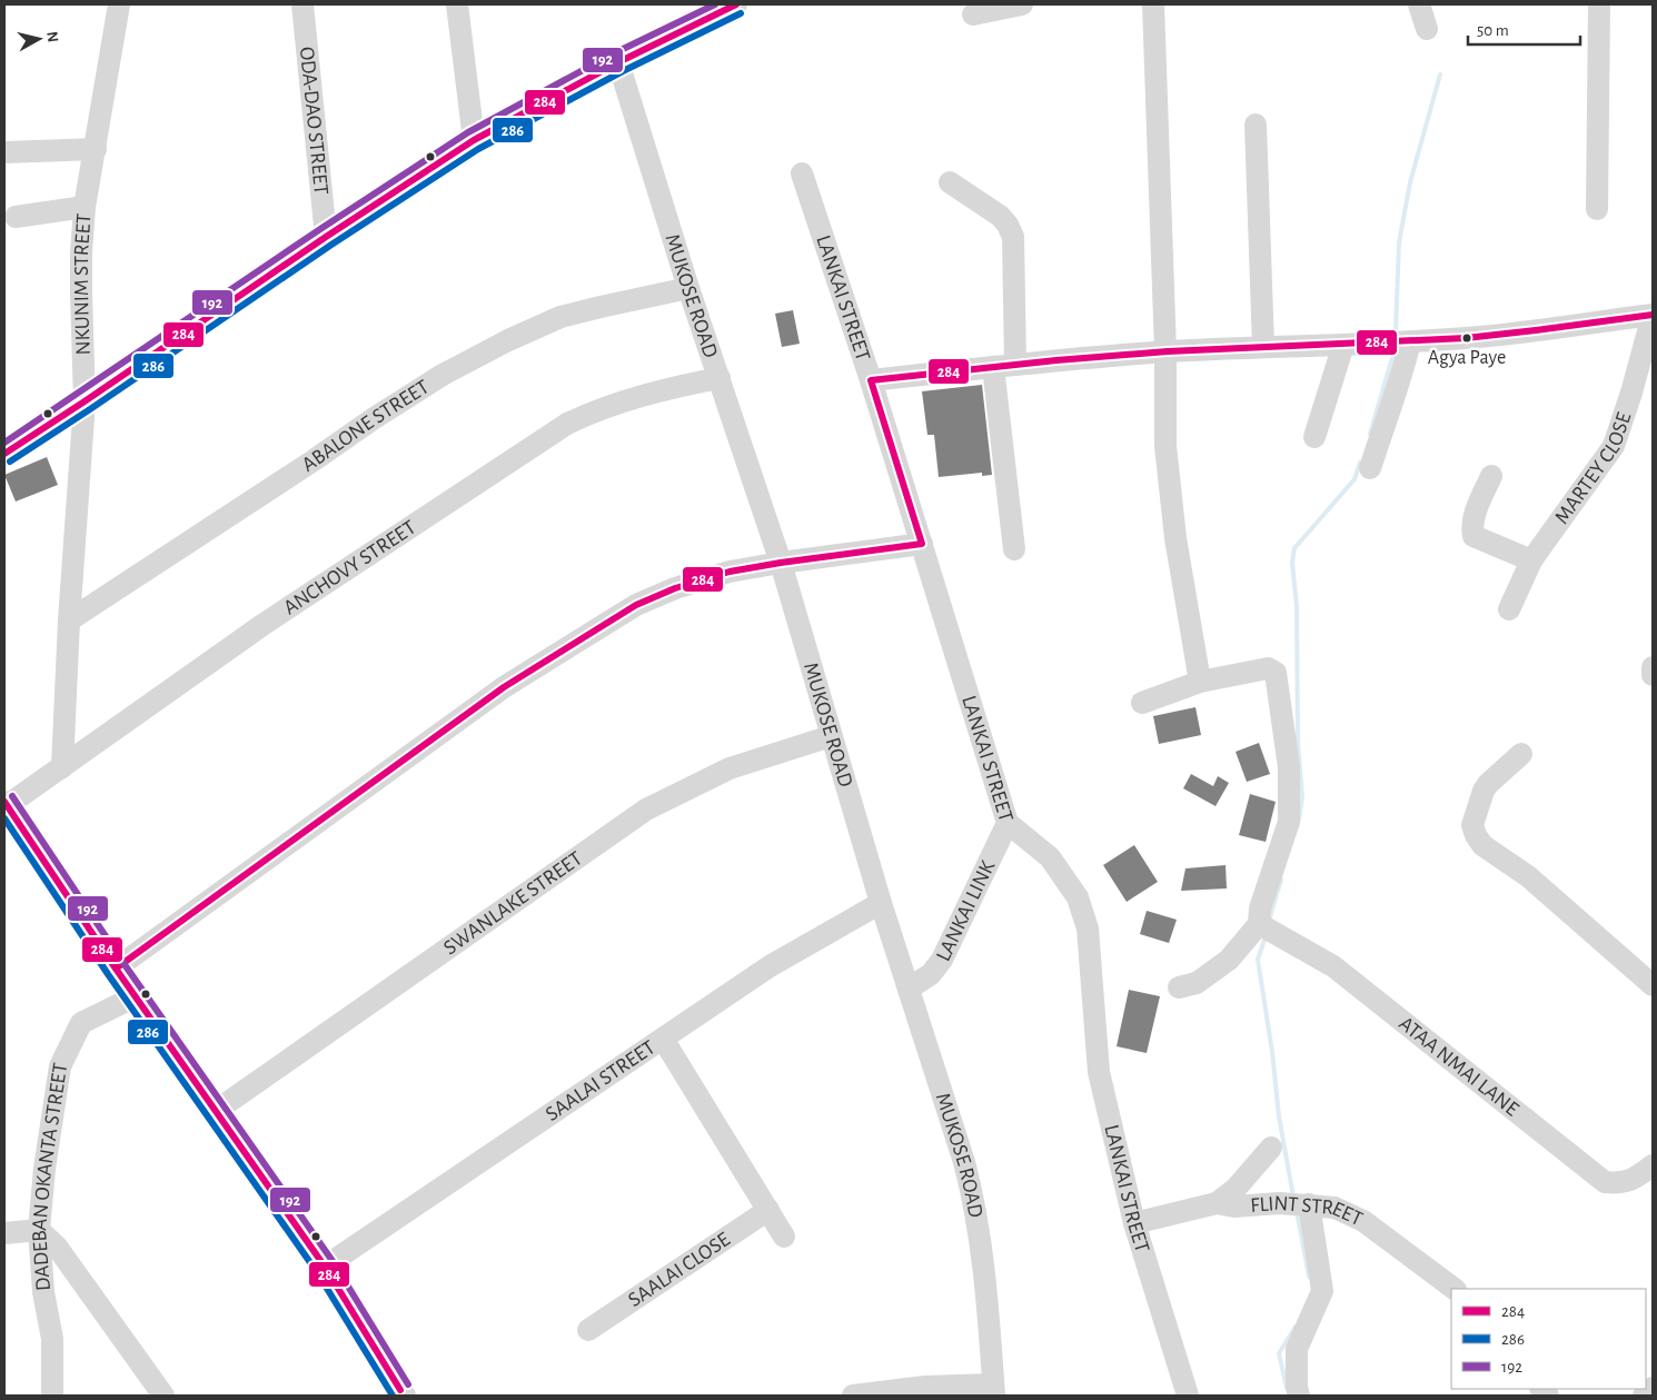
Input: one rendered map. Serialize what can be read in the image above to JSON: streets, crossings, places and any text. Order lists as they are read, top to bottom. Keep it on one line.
{"streets":{"street":["ODA-DAO STREET","NKUNIM STREET","MUKOSE ROAD","LANKAI STREET","ABALONE STREET","MARTEY CLOSE","ANCHOVY STREET","SWANLAKE STREET","LANKAI LINK","ATAA NMAI LANE","SAALAI STREET","DADEBAN OKANTA STREET","FLINT STREET","SAALAI CLOSE"]},"crossings":[["NKUNIM STREET","ABALONE STREET"],["NKUNIM STREET","ANCHOVY STREET"],["MUKOSE ROAD","ABALONE STREET"],["MUKOSE ROAD","ANCHOVY STREET"],["MUKOSE ROAD","SWANLAKE STREET"],["MUKOSE ROAD","LANKAI LINK"],["MUKOSE ROAD","SAALAI STREET"],["LANKAI STREET","LANKAI LINK"],["LANKAI STREET","FLINT STREET"]],"places":["Agya Paye"],"lines":["transit line 284","transit line 192","transit line 286"],"legend":["284","286","192"],"scale_bar":"50 m","north":"right"}
